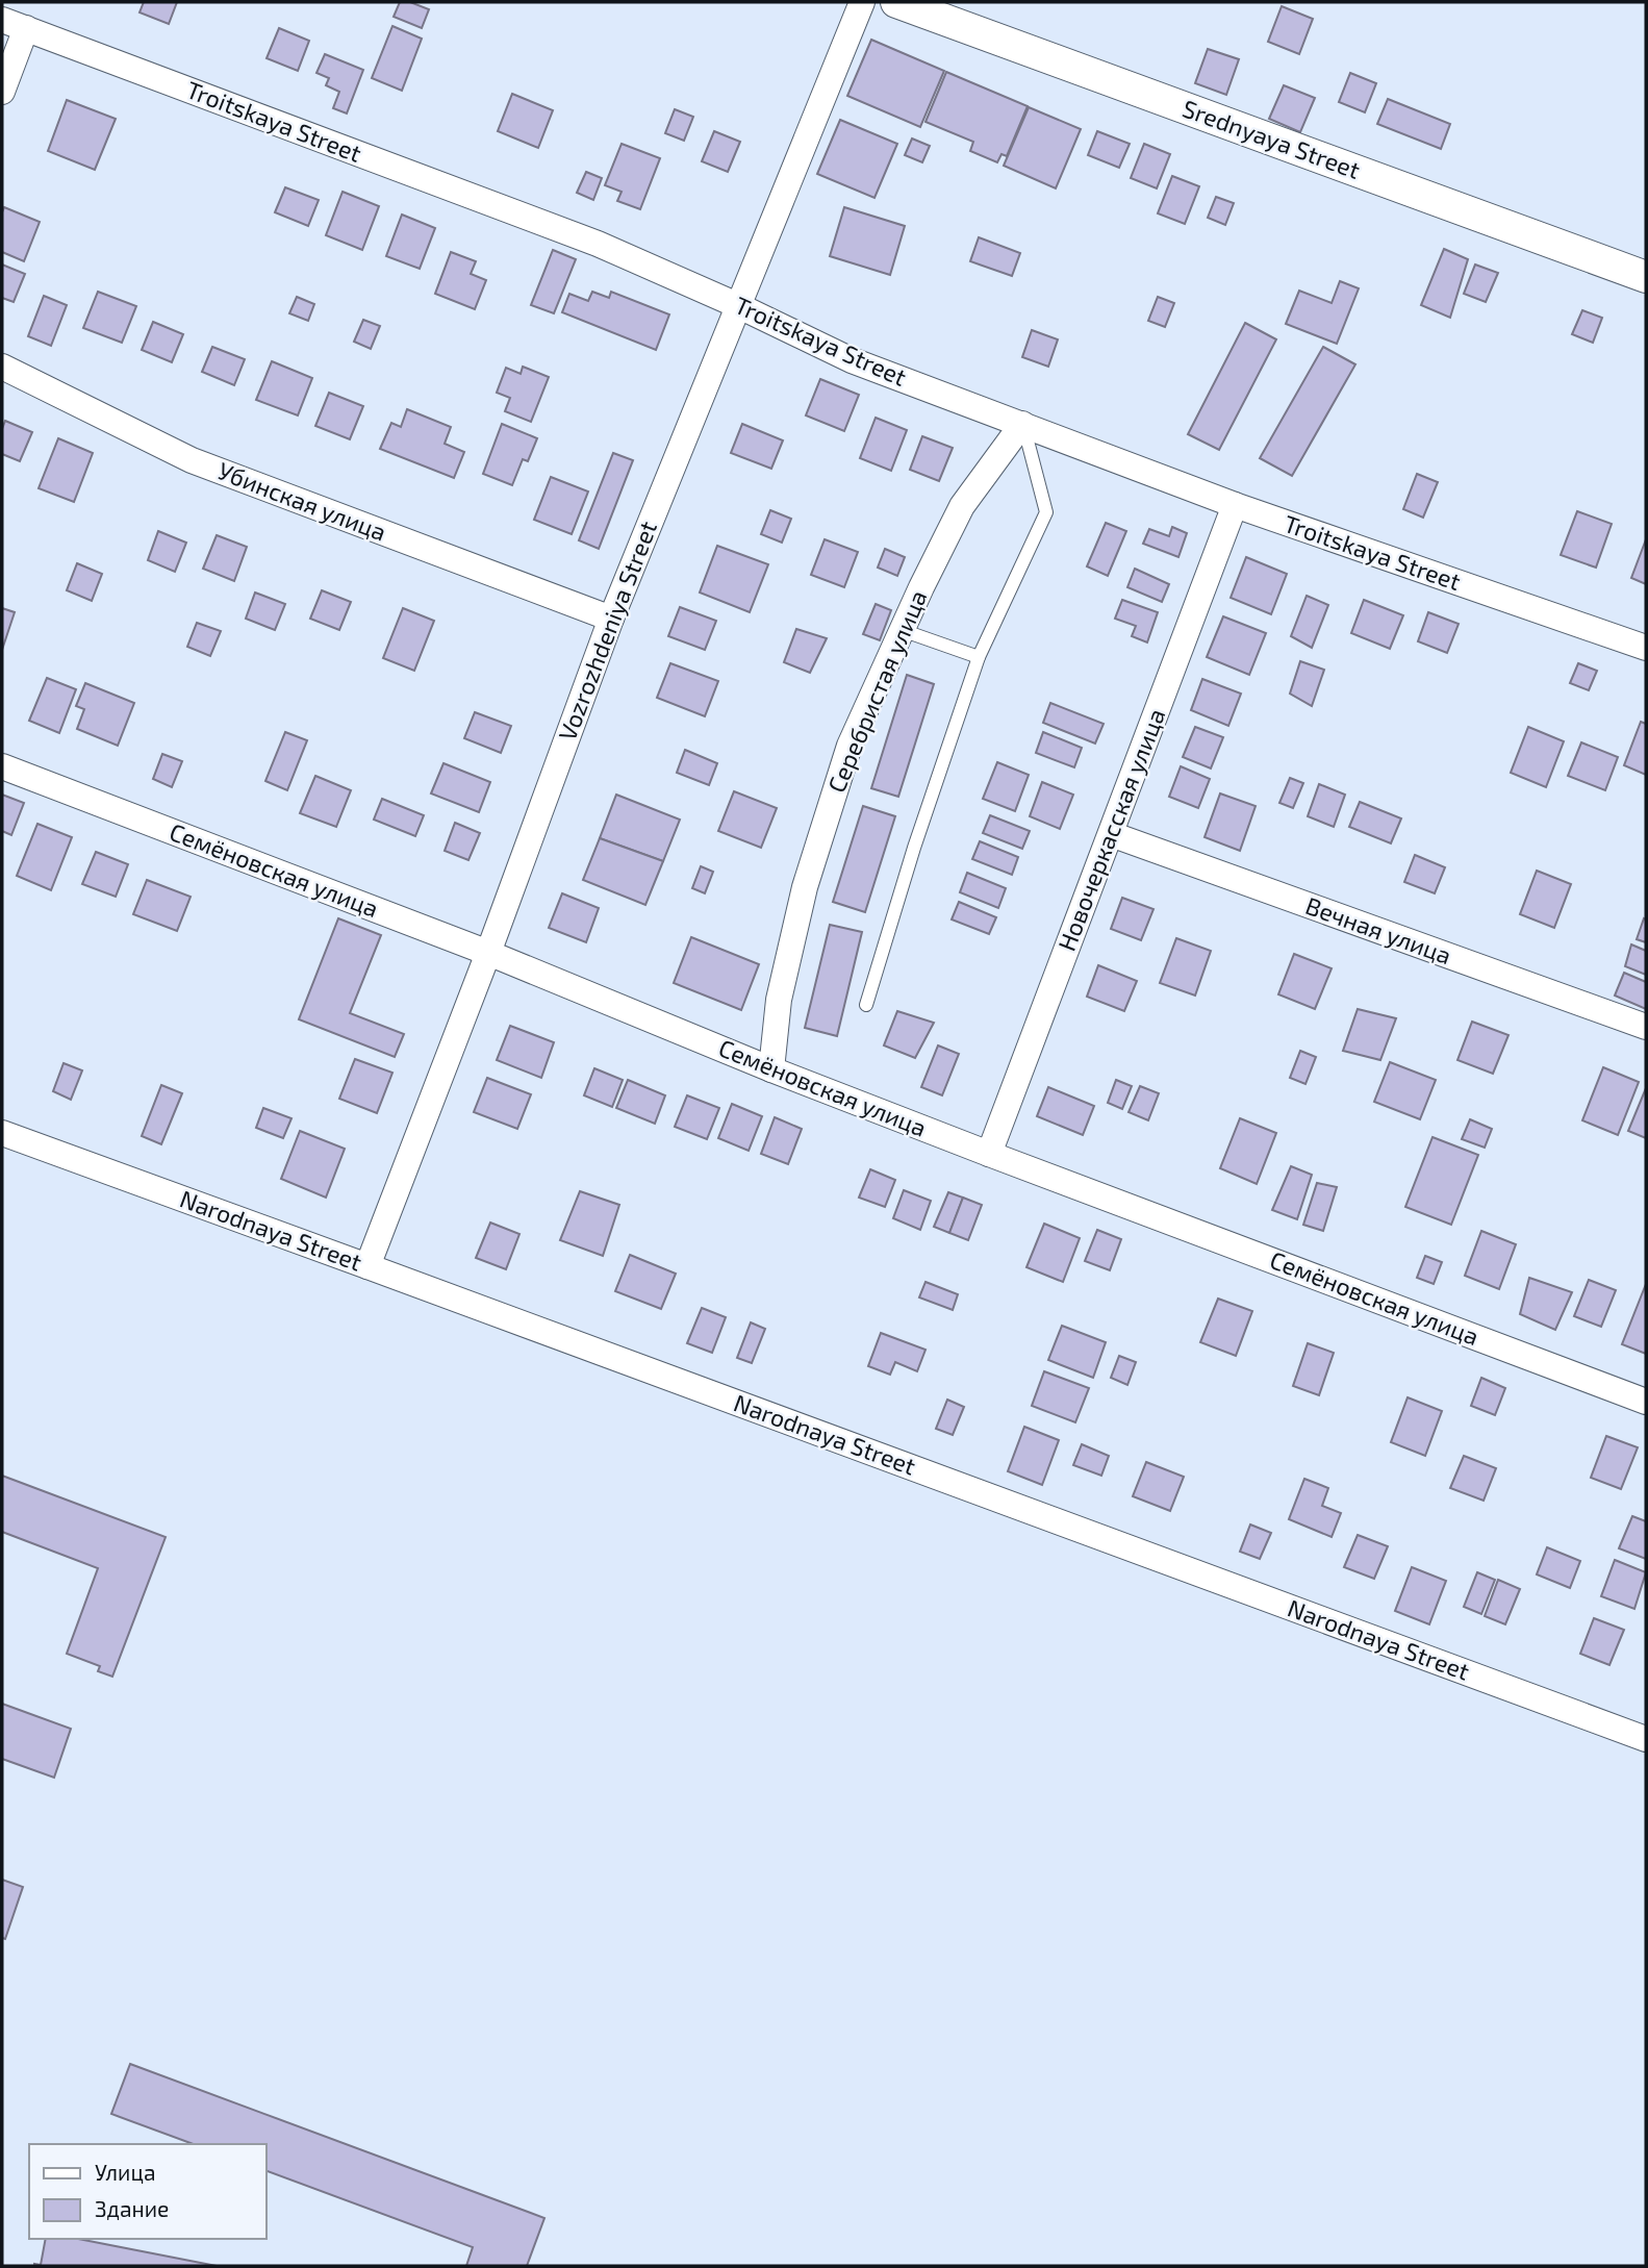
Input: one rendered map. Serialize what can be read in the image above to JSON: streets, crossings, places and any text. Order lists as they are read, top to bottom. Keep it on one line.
{"streets":{"street":["Troitskaya Street","Srednyaya Street","Убинская улица","Vozrozhdeniya Street","Серебристая улица","Новочеркасская улица","Семёновская улица","Вечная улица","Narodnaya Street"]},"crossings":[["Troitskaya Street","Vozrozhdeniya Street"],["Troitskaya Street","Серебристая улица"],["Troitskaya Street","Новочеркасская улица"],["Убинская улица","Vozrozhdeniya Street"],["Vozrozhdeniya Street","Семёновская улица"],["Vozrozhdeniya Street","Narodnaya Street"],["Серебристая улица","Семёновская улица"],["Новочеркасская улица","Семёновская улица"],["Новочеркасская улица","Вечная улица"]],"legend":["Улица","Здание"]}
